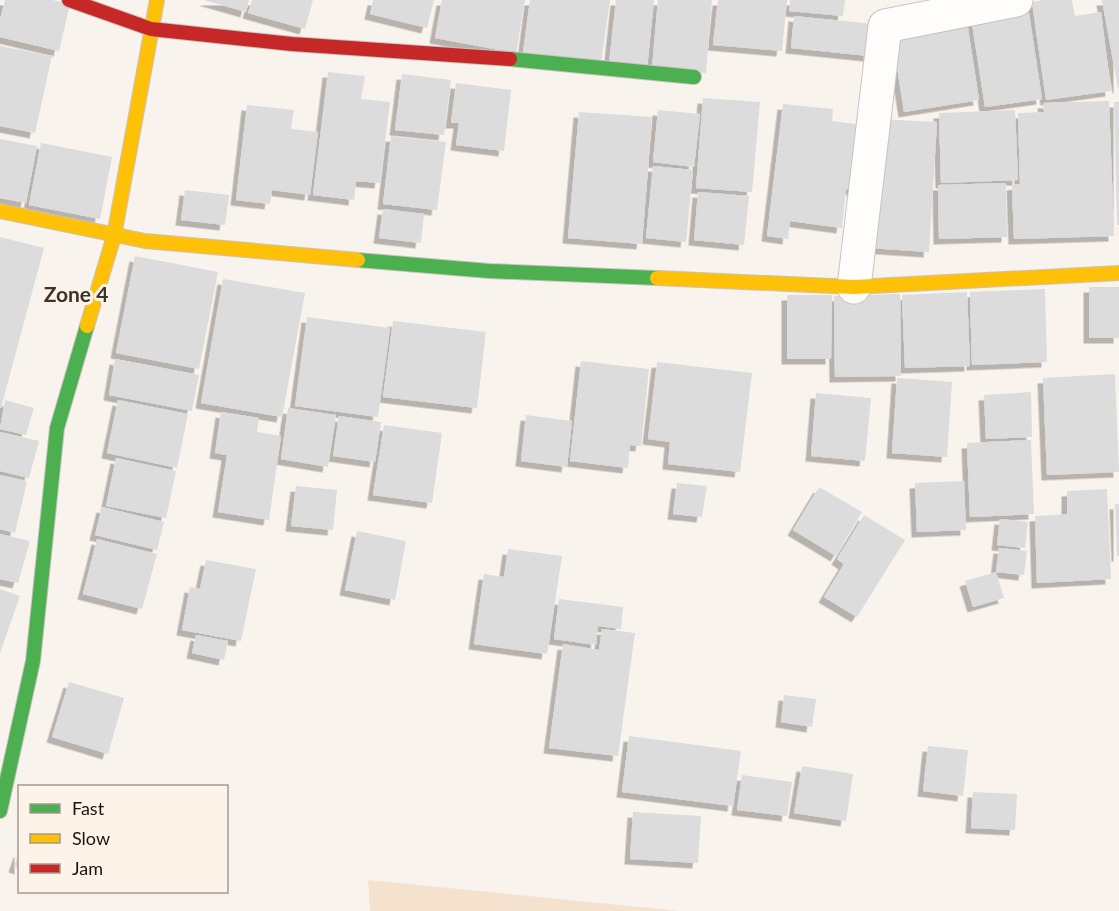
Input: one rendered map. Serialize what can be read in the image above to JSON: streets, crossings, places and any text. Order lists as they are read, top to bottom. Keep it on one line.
{"districts":["Zone 4"],"legend":["Fast","Slow","Jam"]}
